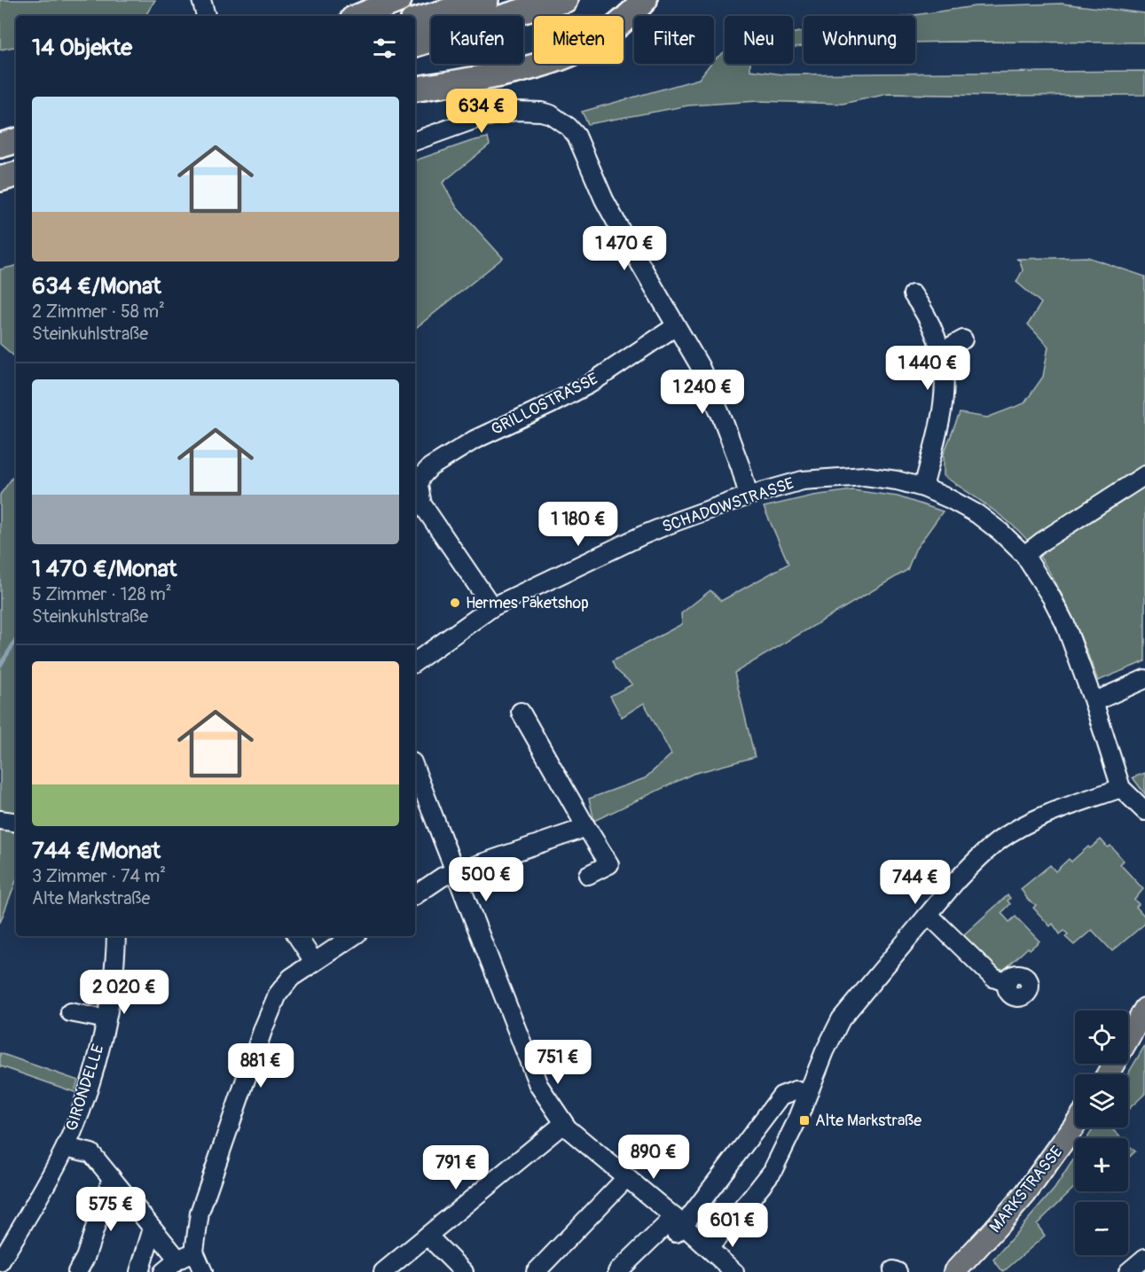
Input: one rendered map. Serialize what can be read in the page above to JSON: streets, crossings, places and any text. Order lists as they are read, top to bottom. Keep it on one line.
{"streets":{"main road":["MARKSTRASSE"],"street":["GRILLOSTRASSE","SCHADOWSTRASSE","GIRONDELLE"]},"crossings":[["GRILLOSTRASSE","SCHADOWSTRASSE"]],"places":{"other":["Hermes Paketshop"],"transit":["Alte Markstraße"]},"page":{"chip":["Kaufen","Mieten","Filter","Neu","Wohnung"],"heading":"14 Objekte","list":[{"name":"634 €/Monat","note":"2 Zimmer · 58 m² · Steinkuhlstraße"},{"name":"1 470 €/Monat","note":"5 Zimmer · 128 m² · Steinkuhlstraße"},{"name":"744 €/Monat","note":"3 Zimmer · 74 m² · Alte Markstraße"}],"price":["634 €","1 470 €","1 440 €","1 240 €","1 180 €","500 €","744 €","2 020 €","751 €","881 €","890 €","791 €","575 €","601 €"],"map_buttons":["+","−"]}}
